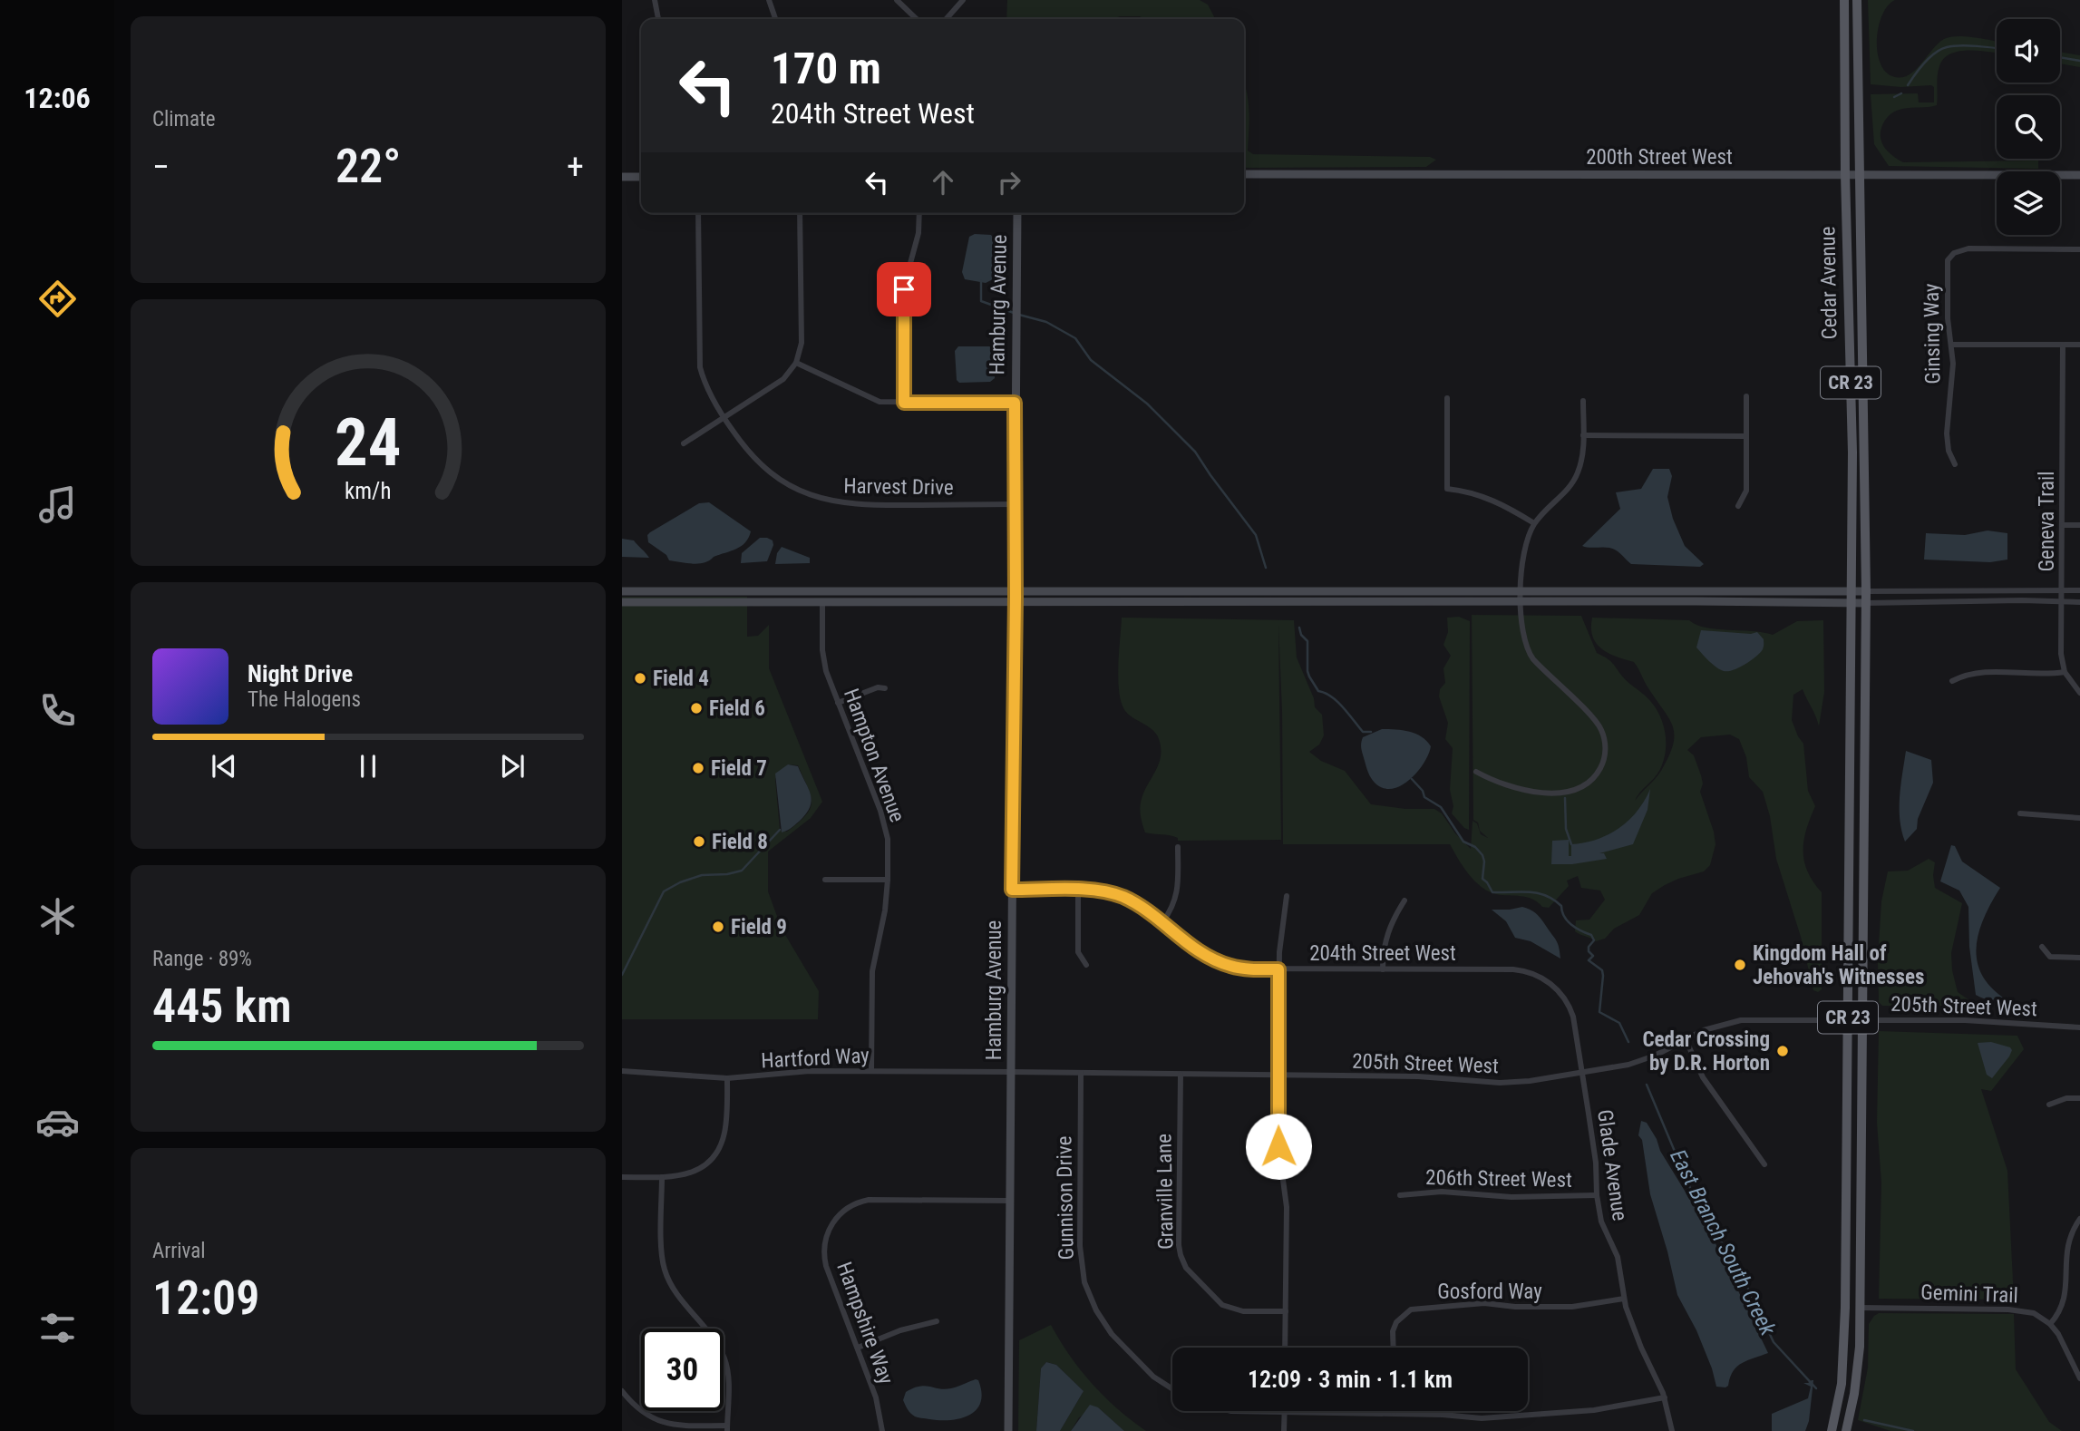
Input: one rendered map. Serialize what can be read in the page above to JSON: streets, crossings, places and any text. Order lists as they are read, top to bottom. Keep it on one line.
{"streets":{"main road":["200th Street West","Cedar Avenue","Hamburg Avenue","CR 23"],"street":["Ginsing Way","Harvest Drive","Geneva Trail","Hampton Avenue","204th Street West","205th Street West","Hartford Way","Glade Avenue","206th Street West","Granville Lane","Gunnison Drive","Gosford Way","Gemini Trail","Hampshire Way"]},"crossings":[["200th Street West","Cedar Avenue"],["Cedar Avenue","CR 23"],["Hamburg Avenue","Harvest Drive"],["Hamburg Avenue","204th Street West"],["Hamburg Avenue","205th Street West"],["Hamburg Avenue","Hartford Way"],["Hamburg Avenue","Hampshire Way"],["CR 23","205th Street West"],["CR 23","Gemini Trail"],["Hampton Avenue","Hartford Way"],["204th Street West","Glade Avenue"],["205th Street West","Hartford Way"],["205th Street West","Glade Avenue"],["205th Street West","Granville Lane"],["205th Street West","Gunnison Drive"],["Glade Avenue","206th Street West"],["Glade Avenue","Gosford Way"]],"water":["East Branch South Creek"],"places":["Field 4","Field 6","Field 7","Field 8","Field 9","Kingdom Hall of Jehovah's Witnesses","Cedar Crossing by D.R. Horton"],"page":{"tabs":"12:06","tile":["Climate",["Range · 89%","445 km"],["Arrival","12:09"]],"turn":["170 m","204th Street West"],"heat":["−","22°","+"],"song":["Night Drive","The Halogens"],"limit":"30","trip":"12:09 · 3 min · 1.1 km","gauge":["24","km/h"]}}
